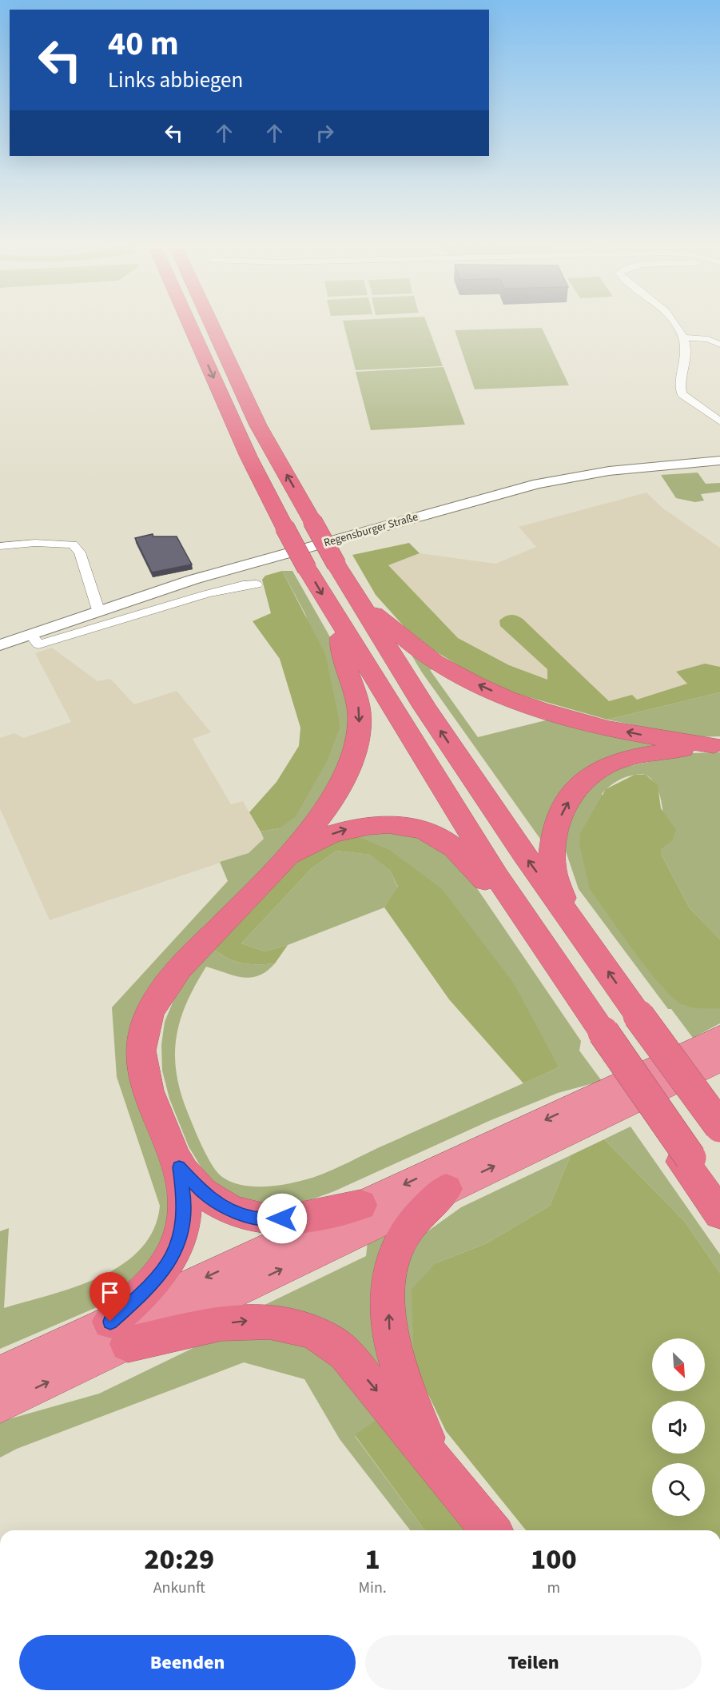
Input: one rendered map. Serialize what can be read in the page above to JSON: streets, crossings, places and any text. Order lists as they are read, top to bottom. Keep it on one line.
{"streets":{"street":["Regensburger Straße"]},"north":"bottom right","page":{"turn":["40 m","Links abbiegen"],"eta":["20:29","Ankunft","1","Min.","100","m"],"buttons":["Beenden","Teilen"]}}
